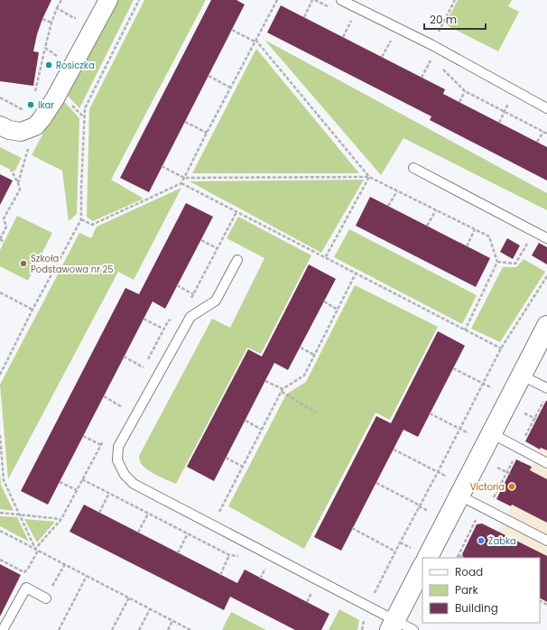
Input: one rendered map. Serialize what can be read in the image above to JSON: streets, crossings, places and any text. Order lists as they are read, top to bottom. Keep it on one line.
{"places":["Rosiczka","Ikar","Szkoła Podstawowa nr 25","Victoria","Żabka"],"legend":["Road","Park","Building"],"scale_bar":"20 m"}
